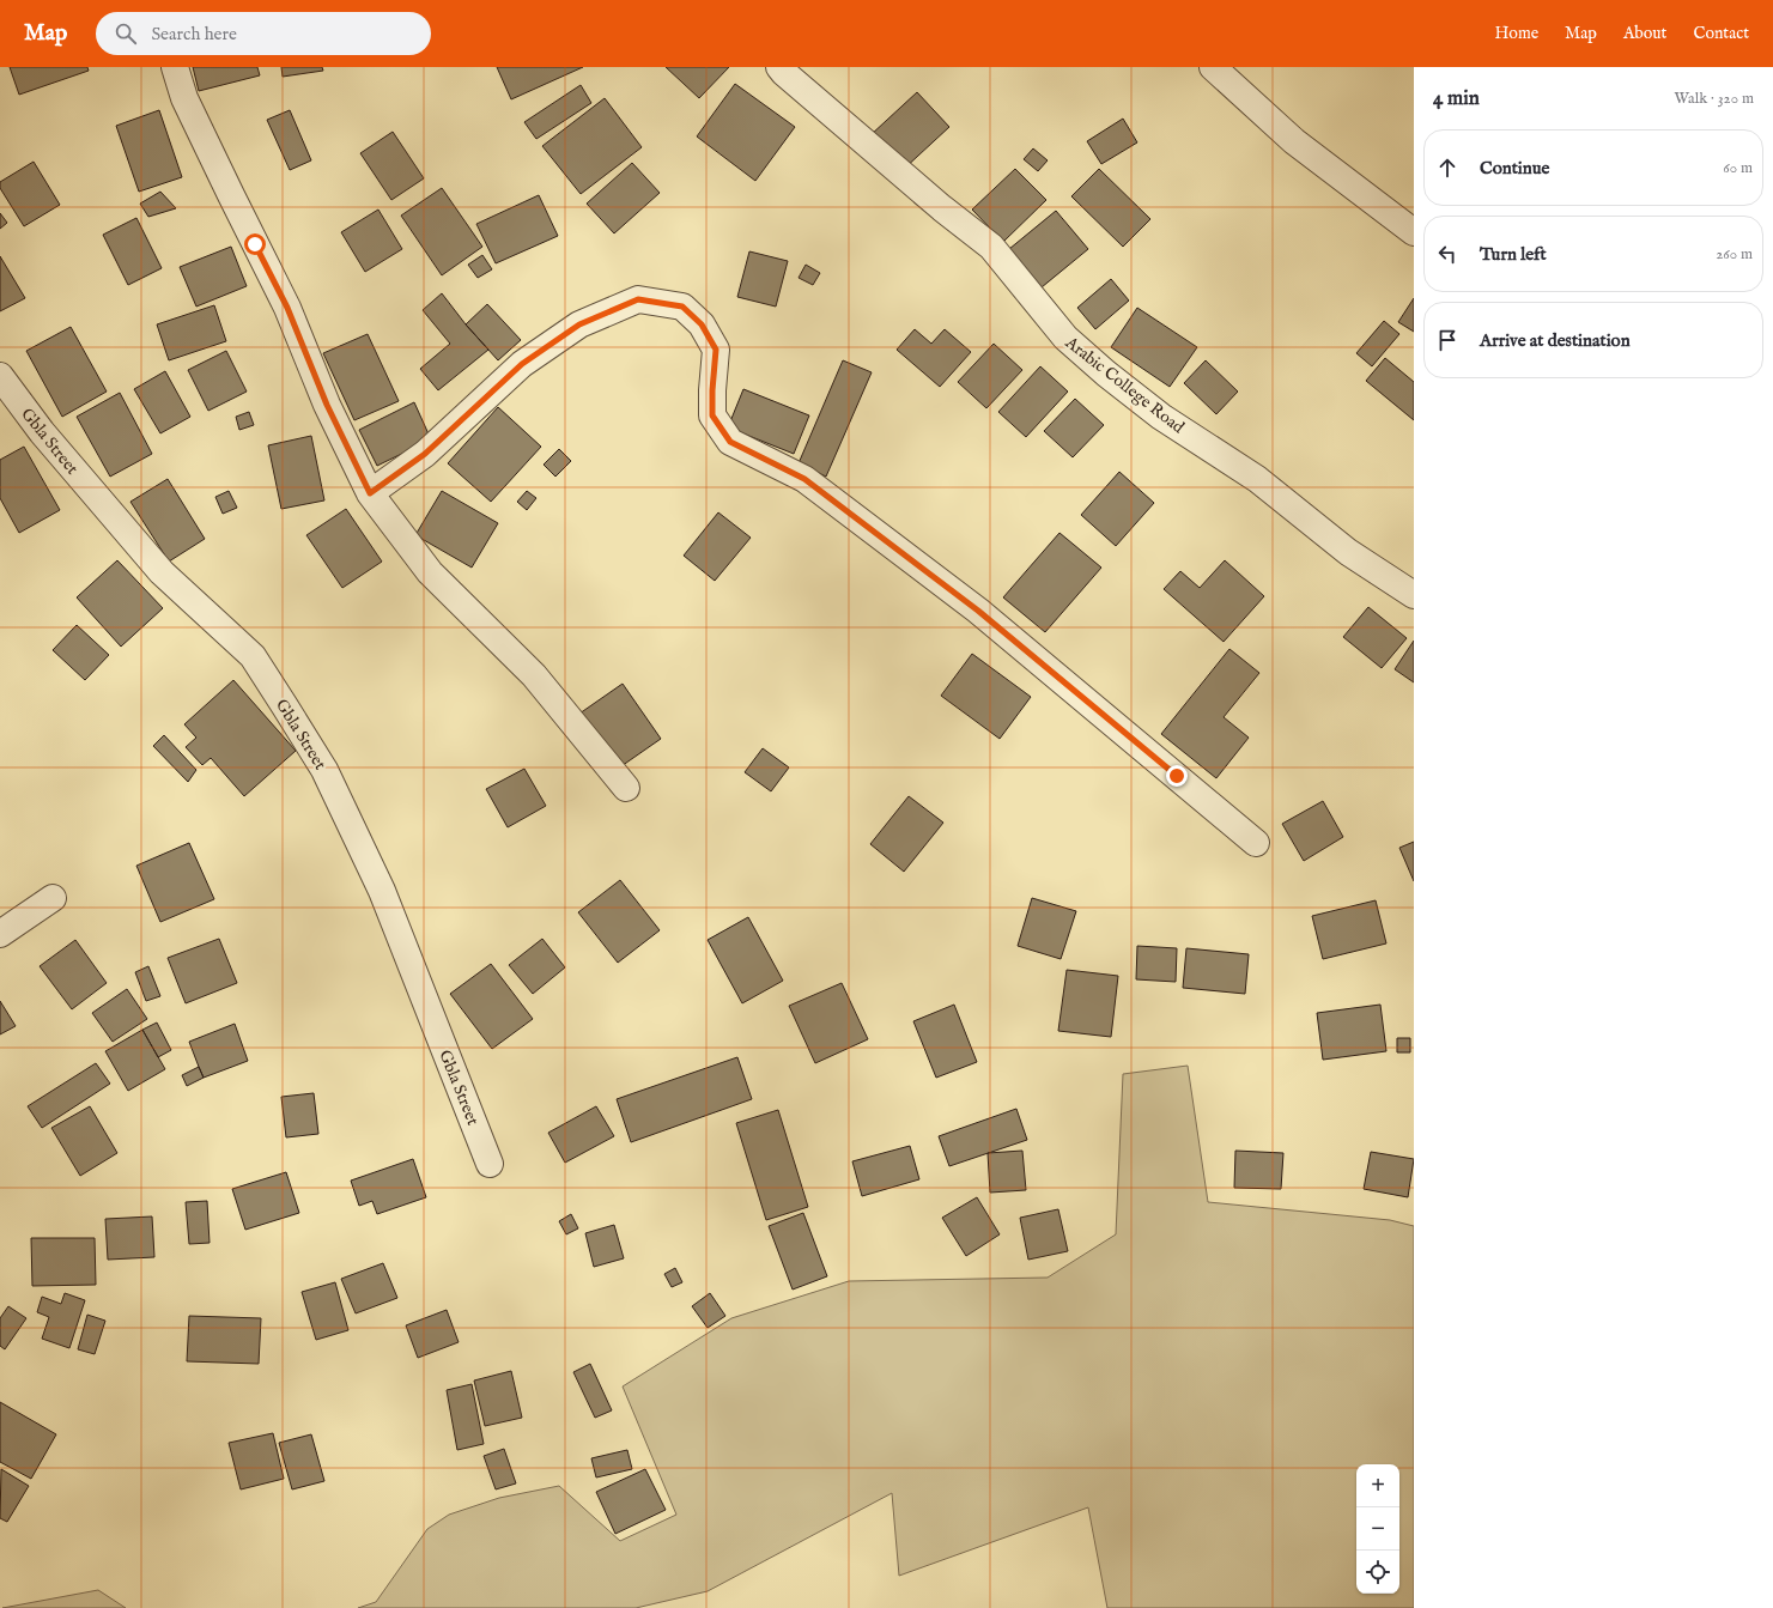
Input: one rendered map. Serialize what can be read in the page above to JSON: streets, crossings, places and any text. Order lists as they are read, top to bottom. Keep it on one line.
{"streets":{"street":["Arabic College Road","Gbla Street"]},"page":{"header":"Map","search":"Search here","nav":["Home","Map","About","Contact"],"heading":["4 min","Walk · 320 m"],"list":[["Continue","60 m"],["Turn left","260 m"],"Arrive at destination"],"map_buttons":["+","−"]}}
